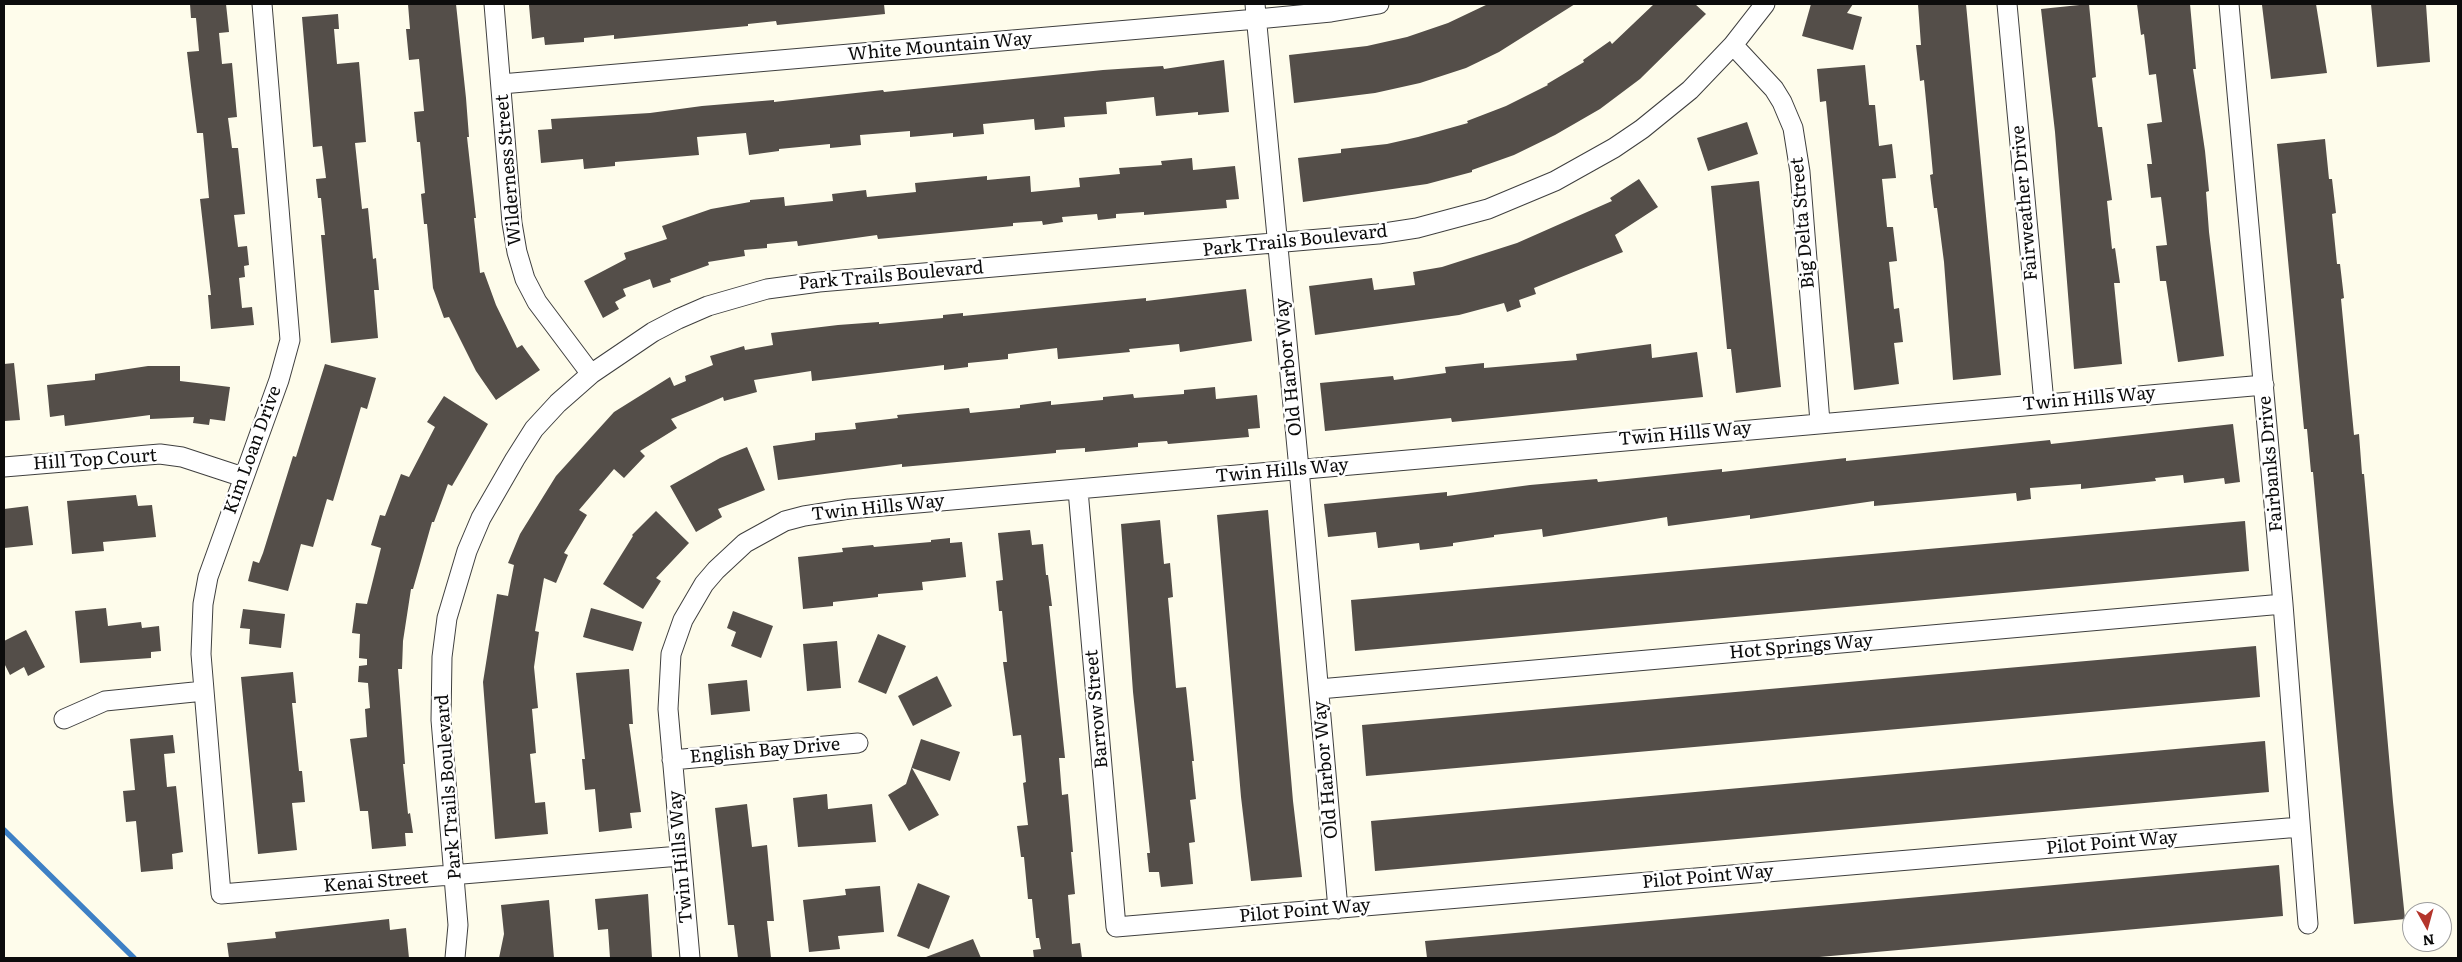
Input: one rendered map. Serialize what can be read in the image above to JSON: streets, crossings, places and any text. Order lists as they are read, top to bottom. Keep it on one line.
{"streets":{"street":["White Mountain Way","Wilderness Street","Fairweather Drive","Big Delta Street","Park Trails Boulevard","Old Harbor Way","Twin Hills Way","Kim Loan Drive","Hill Top Court","Fairbanks Drive","Hot Springs Way","Barrow Street","English Bay Drive","Pilot Point Way","Kenai Street"]},"crossings":[["White Mountain Way","Wilderness Street"],["White Mountain Way","Old Harbor Way"],["Wilderness Street","Park Trails Boulevard"],["Fairweather Drive","Twin Hills Way"],["Big Delta Street","Park Trails Boulevard"],["Big Delta Street","Twin Hills Way"],["Park Trails Boulevard","Old Harbor Way"],["Park Trails Boulevard","Kenai Street"],["Old Harbor Way","Twin Hills Way"],["Old Harbor Way","Hot Springs Way"],["Old Harbor Way","Pilot Point Way"],["Twin Hills Way","Fairbanks Drive"],["Twin Hills Way","Barrow Street"],["Twin Hills Way","English Bay Drive"],["Twin Hills Way","Kenai Street"],["Kim Loan Drive","Hill Top Court"],["Kim Loan Drive","Kenai Street"],["Fairbanks Drive","Hot Springs Way"],["Fairbanks Drive","Pilot Point Way"],["Barrow Street","Pilot Point Way"]],"north":"bottom"}
